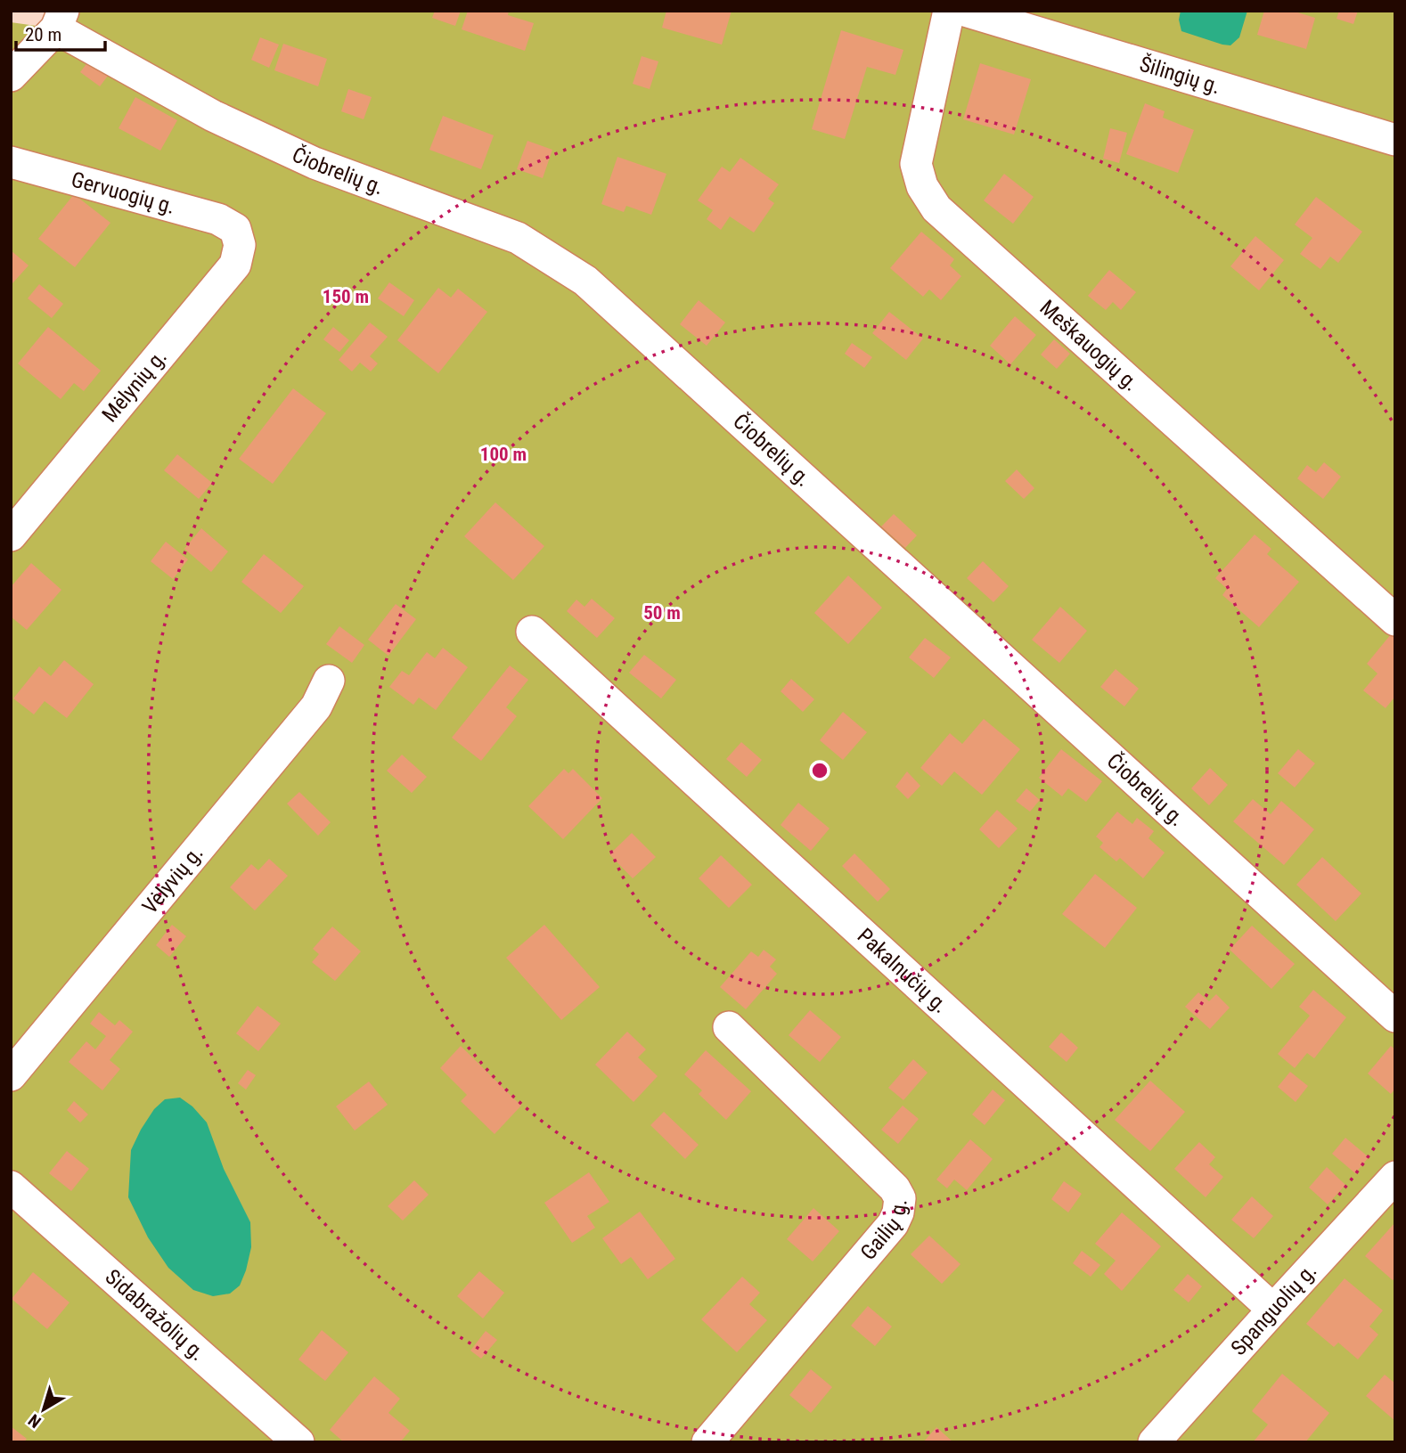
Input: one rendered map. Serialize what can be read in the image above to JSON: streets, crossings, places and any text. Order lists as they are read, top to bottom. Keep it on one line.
{"streets":{"street":["Šilingių g.","Čiobrelių g.","Gervuogių g.","Meškauogių g.","Mėlynių g.","Vėlyvių g.","Pakalnučių g.","Gailių g.","Spanguolių g.","Sidabražolių g."]},"crossings":[["Gervuogių g.","Mėlynių g."],["Pakalnučių g.","Spanguolių g."]],"scale_bar":"20 m","north":"bottom left","rings":["150 m","100 m","50 m"]}
